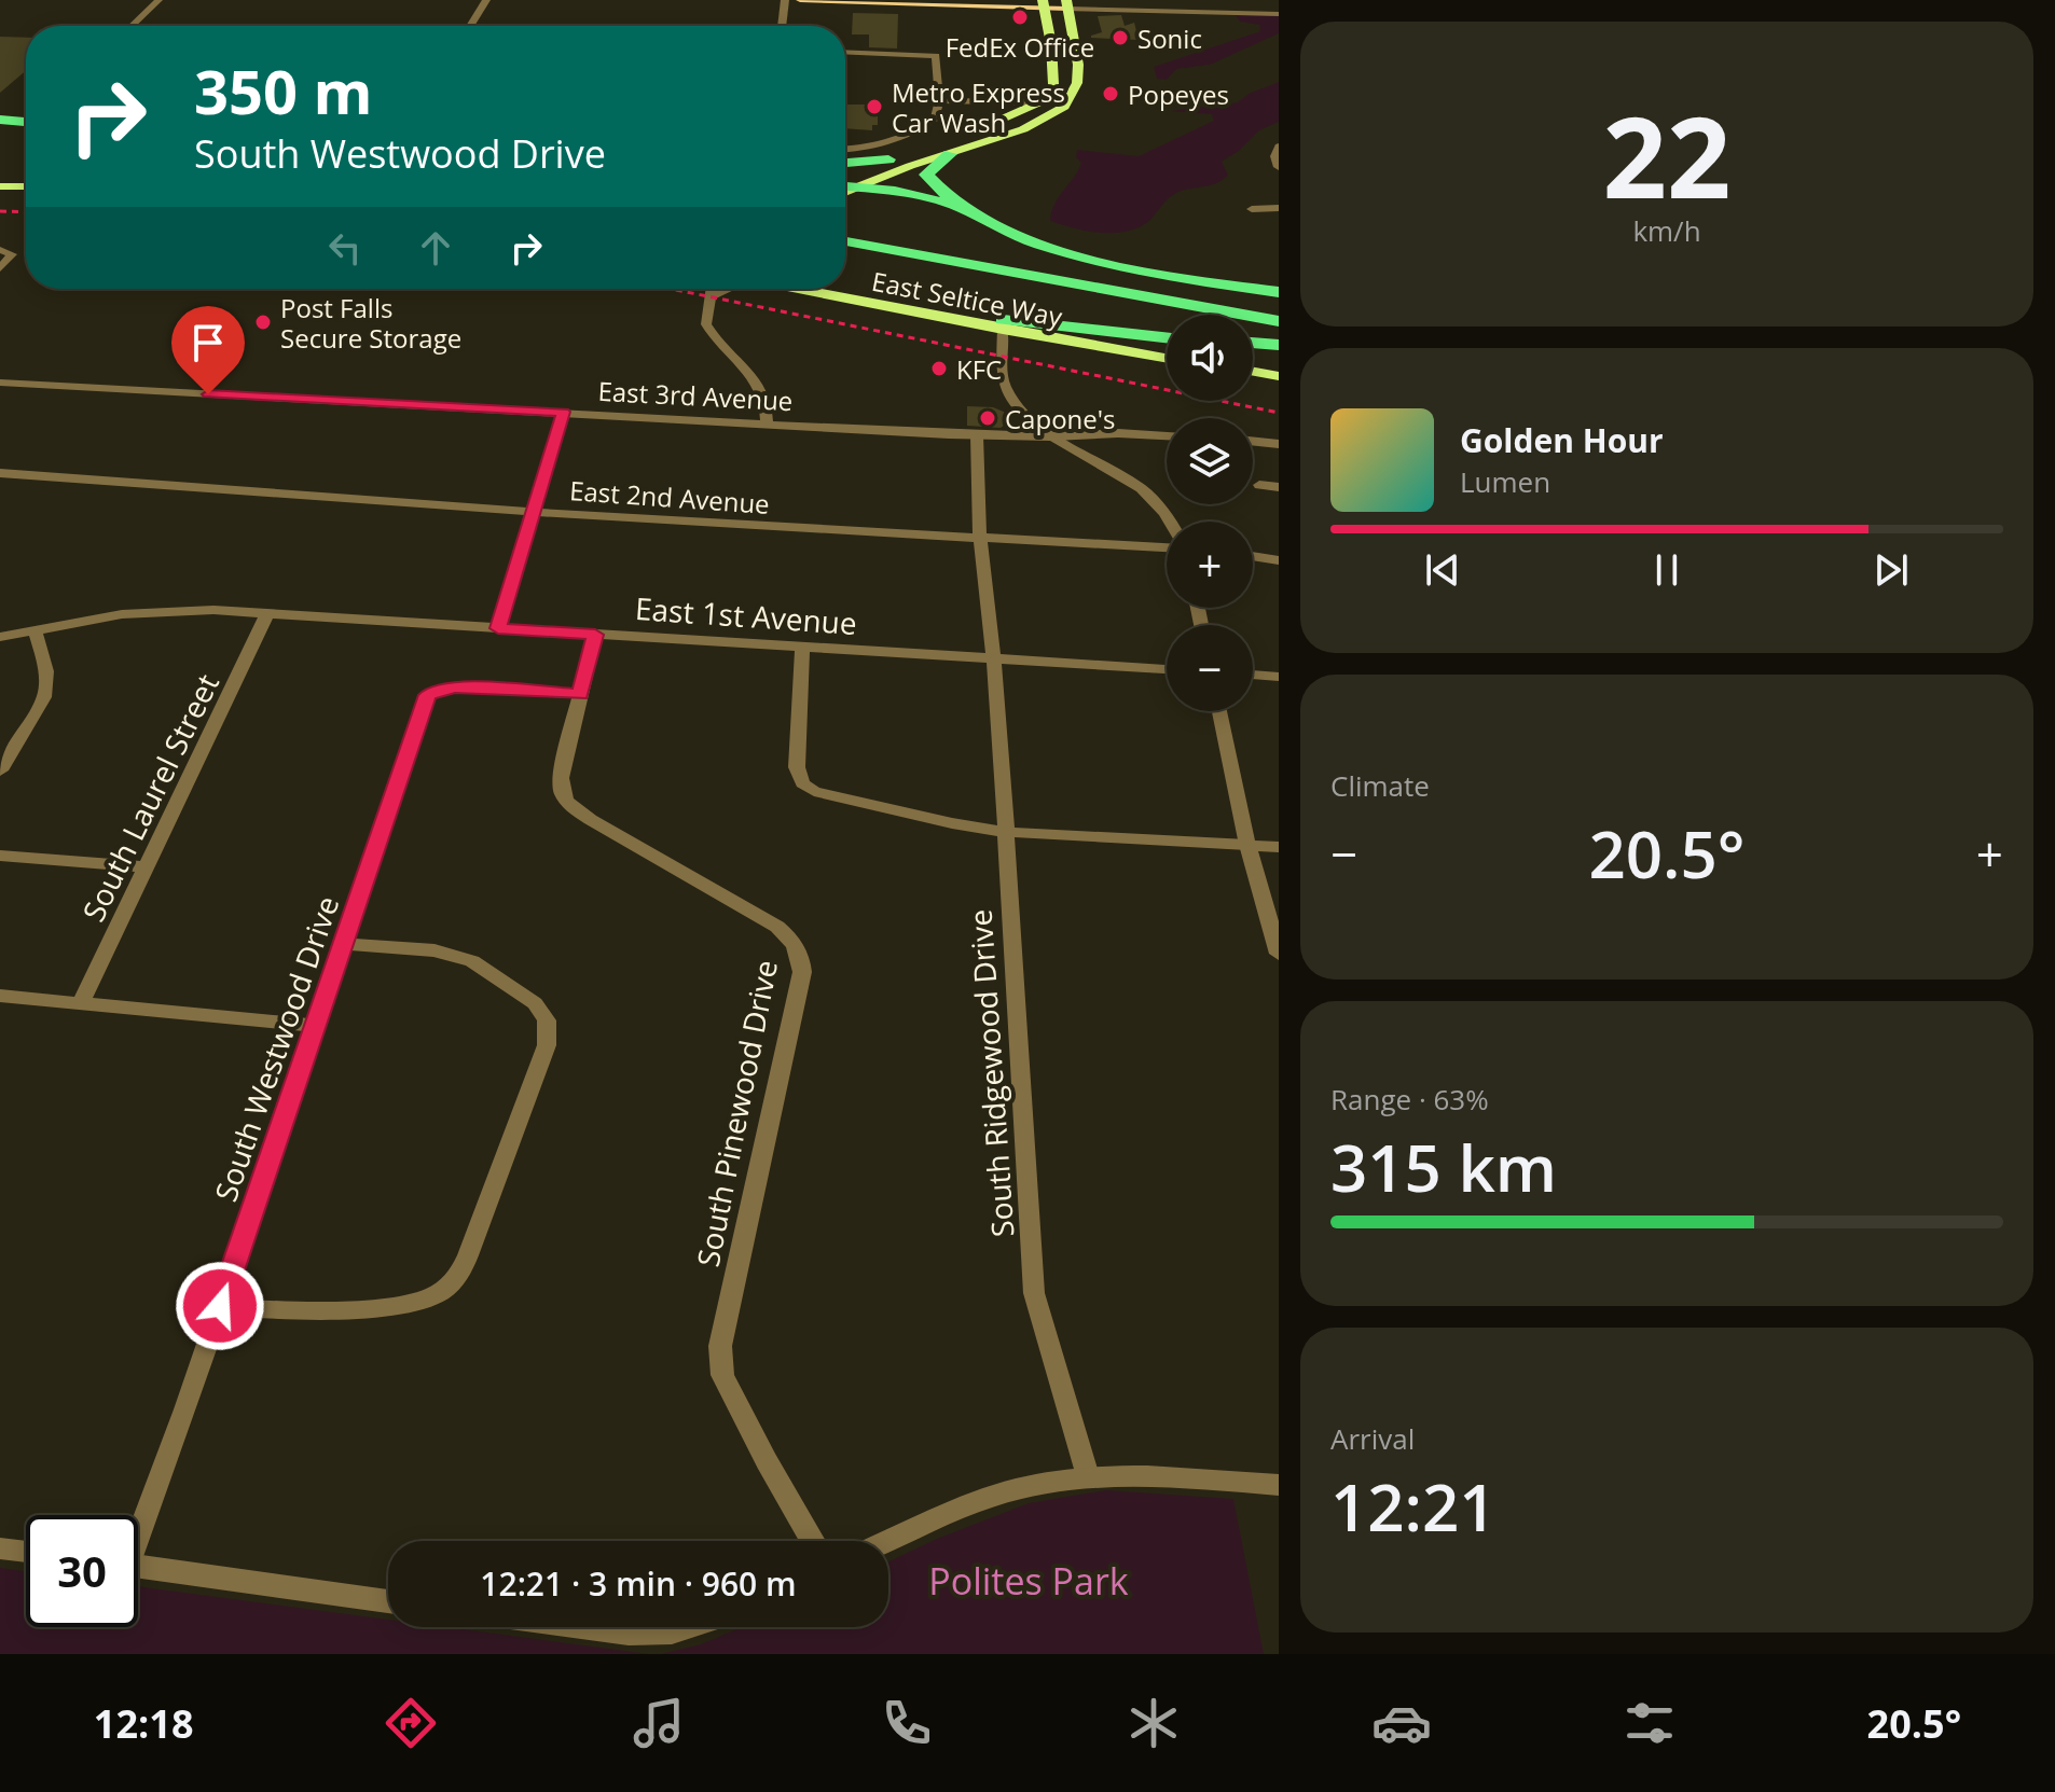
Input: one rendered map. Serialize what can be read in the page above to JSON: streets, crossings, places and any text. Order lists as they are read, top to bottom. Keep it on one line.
{"streets":{"main road":["East Seltice Way"],"street":["East 3rd Avenue","East 2nd Avenue","East 1st Avenue","South Laurel Street","South Westwood Drive","South Ridgewood Drive","South Pinewood Drive"]},"crossings":[["East 3rd Avenue","South Ridgewood Drive"],["East 2nd Avenue","South Ridgewood Drive"],["East 1st Avenue","South Laurel Street"],["East 1st Avenue","South Ridgewood Drive"],["East 1st Avenue","South Pinewood Drive"],["South Westwood Drive","South Pinewood Drive"]],"parks":["Polites Park"],"places":["FedEx Office","Sonic","Popeyes","Metro Express Car Wash","Post Falls Secure Storage","KFC","Capone's"],"page":{"tile":[["22","km/h"],"Climate",["Range · 63%","315 km"],["Arrival","12:21"]],"turn":["350 m","South Westwood Drive"],"map_buttons":["+","−"],"song":["Golden Hour","Lumen"],"heat":["−","20.5°","+"],"limit":"30","trip":"12:21 · 3 min · 960 m","tabs":["12:18","20.5°"]}}
